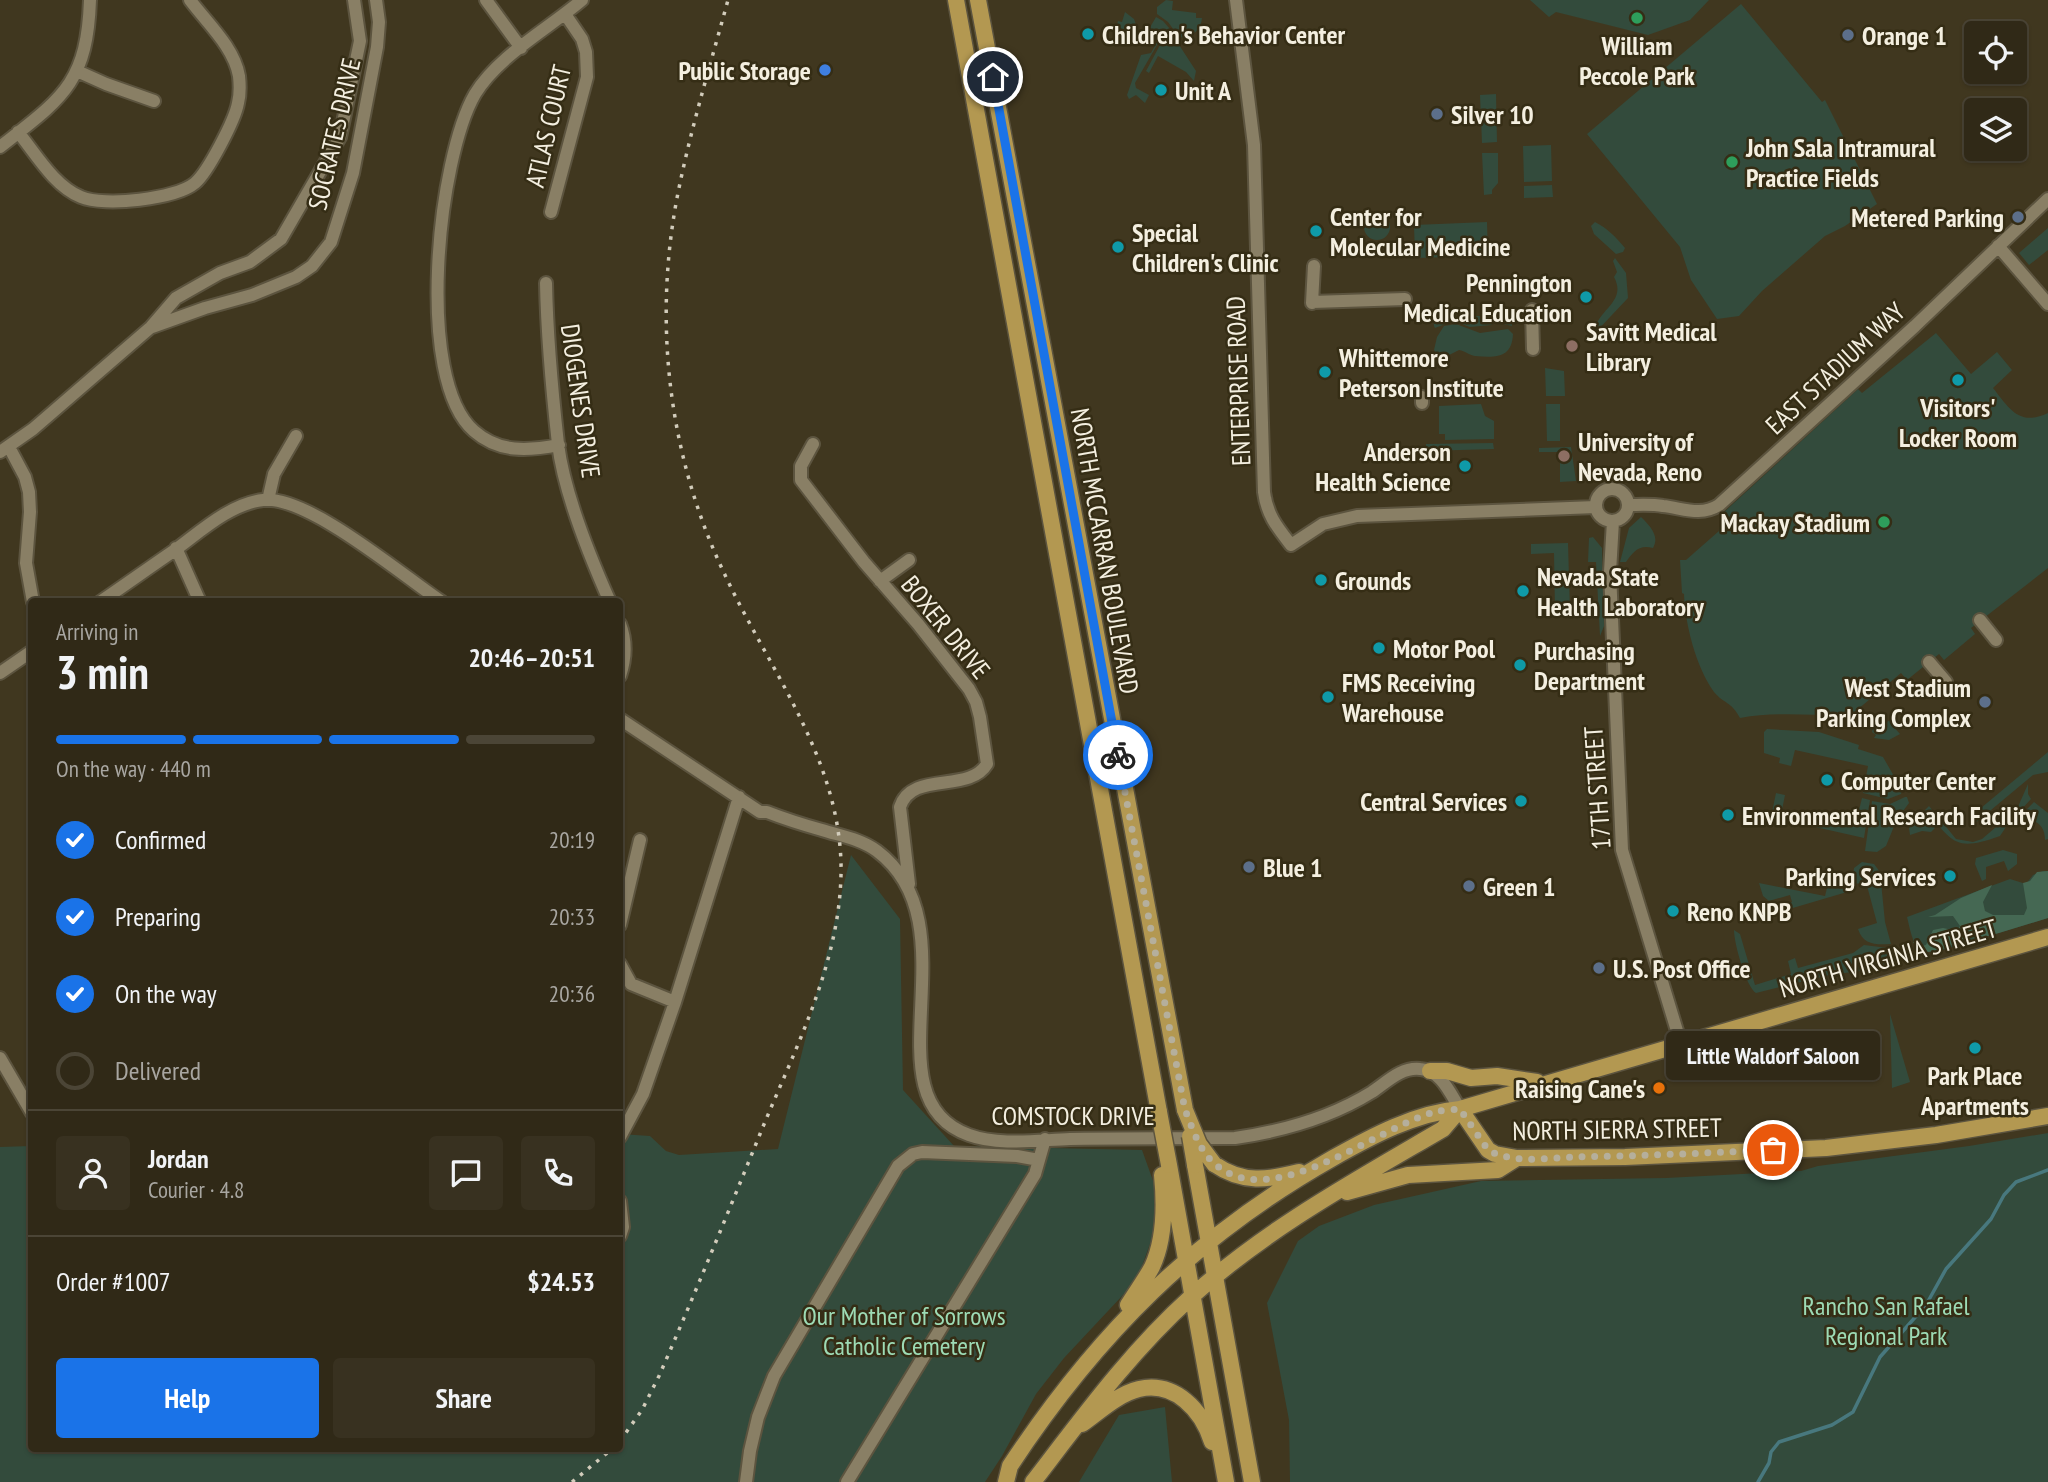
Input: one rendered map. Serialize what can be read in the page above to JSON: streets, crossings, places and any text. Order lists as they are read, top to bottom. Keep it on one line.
{"streets":{"main road":["NORTH MCCARRAN BOULEVARD","NORTH VIRGINIA STREET","NORTH SIERRA STREET"],"street":["ATLAS COURT","SOCRATES DRIVE","EAST STADIUM WAY","ENTERPRISE ROAD","DIOGENES DRIVE","BOXER DRIVE","17TH STREET","COMSTOCK DRIVE"]},"crossings":[["EAST STADIUM WAY","ENTERPRISE ROAD"],["EAST STADIUM WAY","17TH STREET"],["ENTERPRISE ROAD","17TH STREET"],["NORTH MCCARRAN BOULEVARD","NORTH VIRGINIA STREET"],["BOXER DRIVE","COMSTOCK DRIVE"],["17TH STREET","NORTH VIRGINIA STREET"],["NORTH VIRGINIA STREET","NORTH SIERRA STREET"]],"parks":["Rancho San Rafael Regional Park","Our Mother of Sorrows Catholic Cemetery"],"places":["William Peccole Park","Children's Behavior Center","Orange 1","Public Storage","Unit A","Silver 10","John Sala Intramural Practice Fields","Metered Parking","Center for Molecular Medicine","Special Children's Clinic","Pennington Medical Education","Savitt Medical Library","Whittemore Peterson Institute","Visitors' Locker Room","University of Nevada, Reno","Anderson Health Science","Mackay Stadium","Grounds","Nevada State Health Laboratory","Motor Pool","Purchasing Department","FMS Receiving Warehouse","West Stadium Parking Complex","Computer Center","Central Services","Environmental Research Facility","Blue 1","Parking Services","Green 1","Reno KNPB","U.S. Post Office","Park Place Apartments","Raising Cane's","Little Waldorf Saloon"],"page":{"heading":["3 min","Arriving in","20:46–20:51"],"panel":["Jordan","Courier · 4.8","Order #1007","$24.53"],"bar":"On the way · 440 m","list":[["Confirmed","20:19"],["Preparing","20:33"],["On the way","20:36"],"Delivered"],"bubble":"Little Waldorf Saloon","buttons":["Help","Share"]}}
